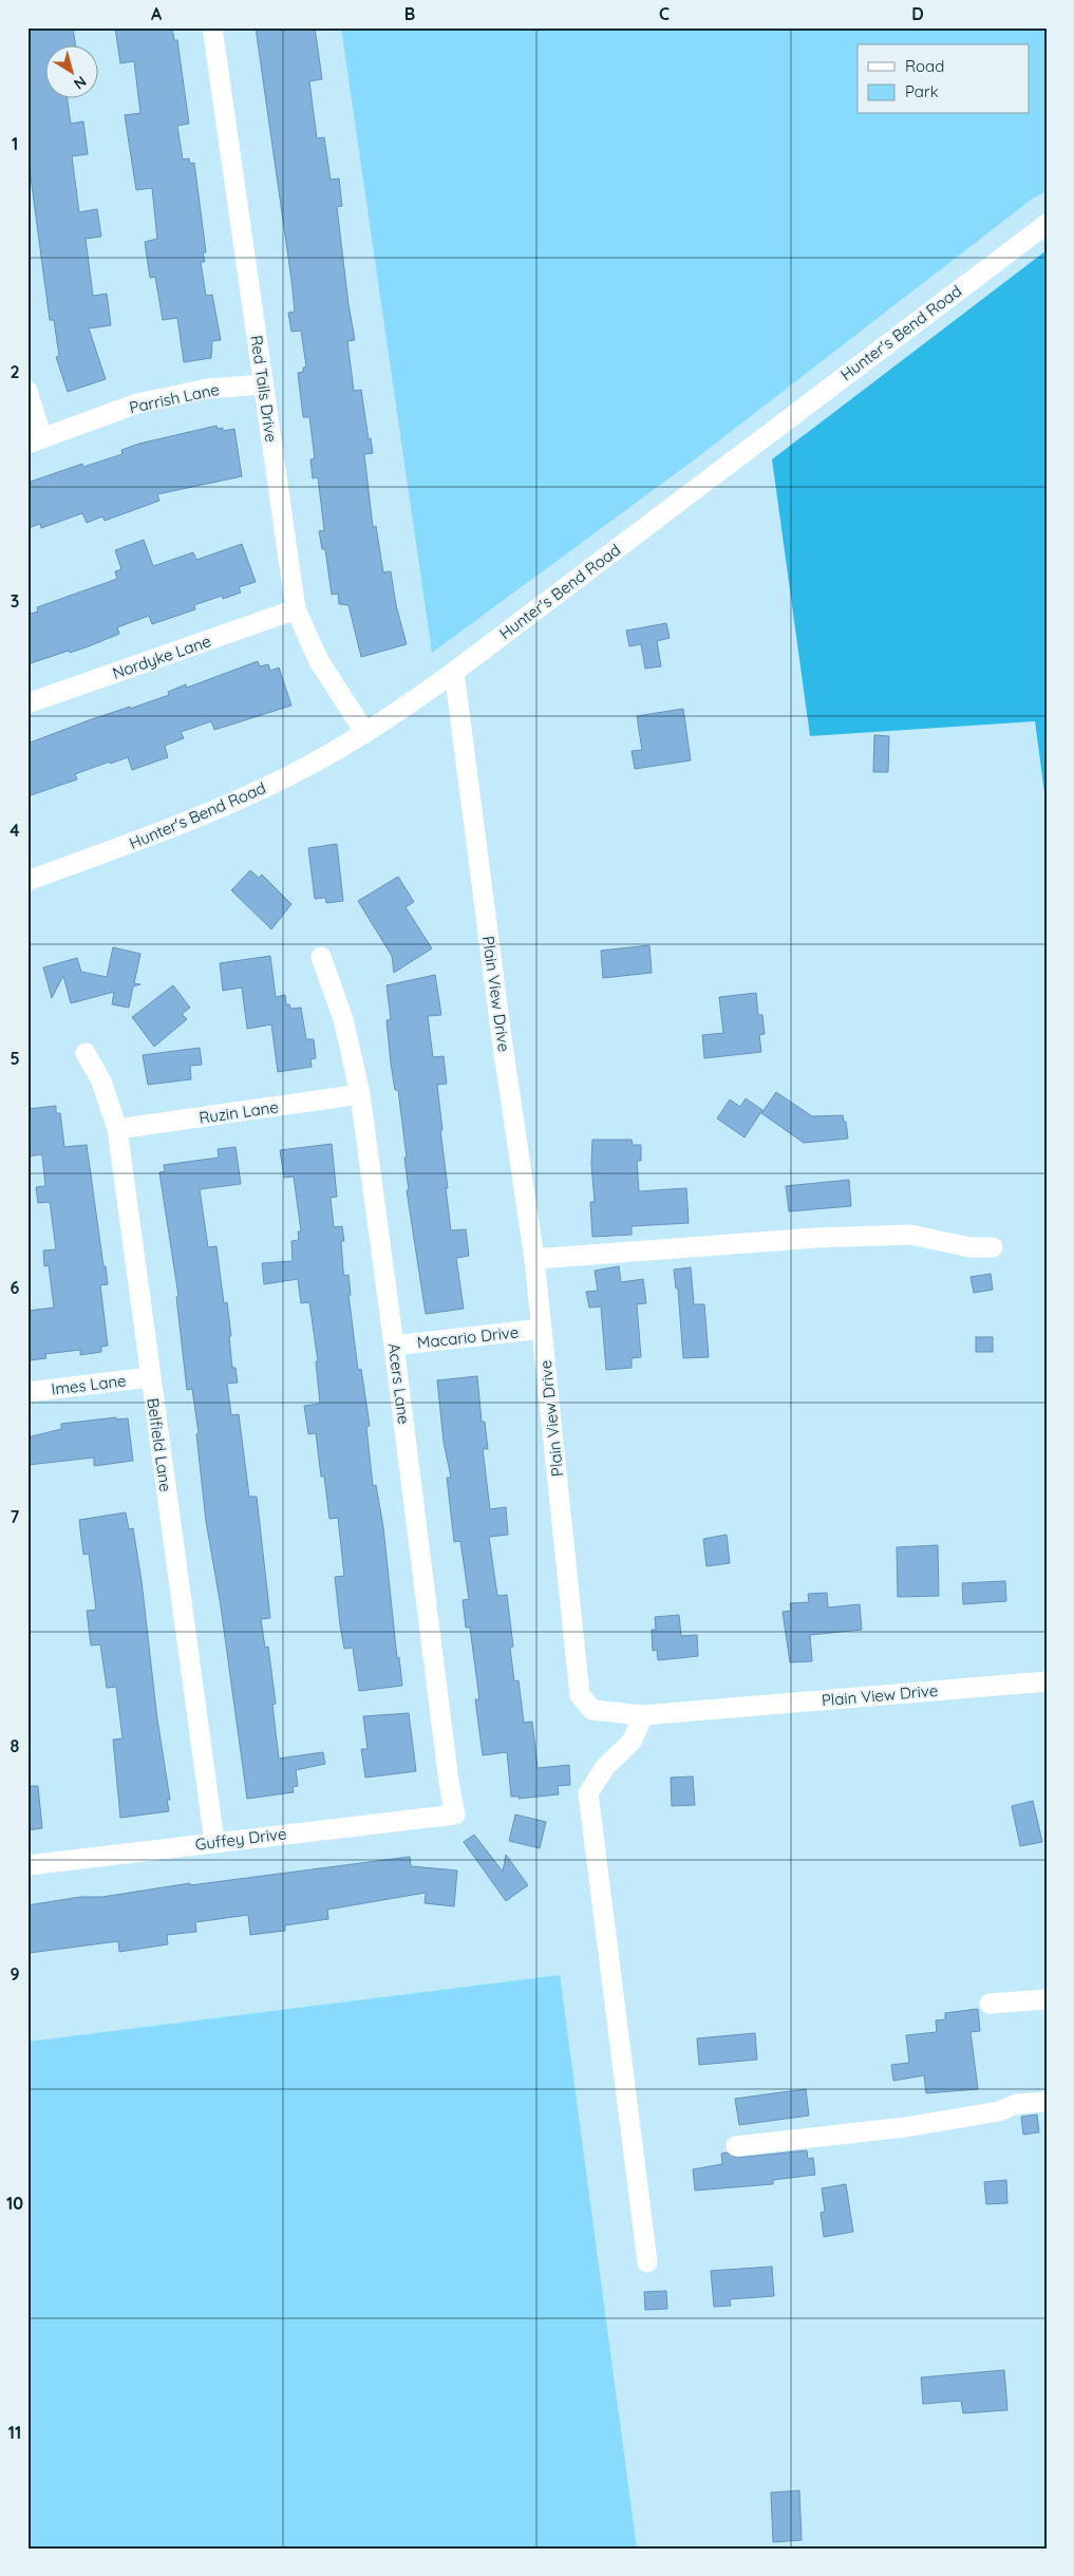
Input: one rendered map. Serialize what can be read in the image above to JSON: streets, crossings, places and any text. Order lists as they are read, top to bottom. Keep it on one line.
{"streets":{"street":["Hunter's Bend Road","Red Tails Drive","Parrish Lane","Nordyke Lane","Plain View Drive","Ruzin Lane","Macario Drive","Acers Lane","Imes Lane","Belfield Lane","Guffey Drive"]},"crossings":[["Hunter's Bend Road","Red Tails Drive"],["Hunter's Bend Road","Plain View Drive"],["Red Tails Drive","Parrish Lane"],["Red Tails Drive","Nordyke Lane"],["Plain View Drive","Macario Drive"],["Ruzin Lane","Acers Lane"],["Ruzin Lane","Belfield Lane"],["Macario Drive","Acers Lane"],["Acers Lane","Guffey Drive"],["Imes Lane","Belfield Lane"],["Belfield Lane","Guffey Drive"]],"legend":["Road","Park"],"north":"bottom right","grid":{"columns":["A","B","C","D"],"rows":["1","2","3","4","5","6","7","8","9","10","11"]}}
